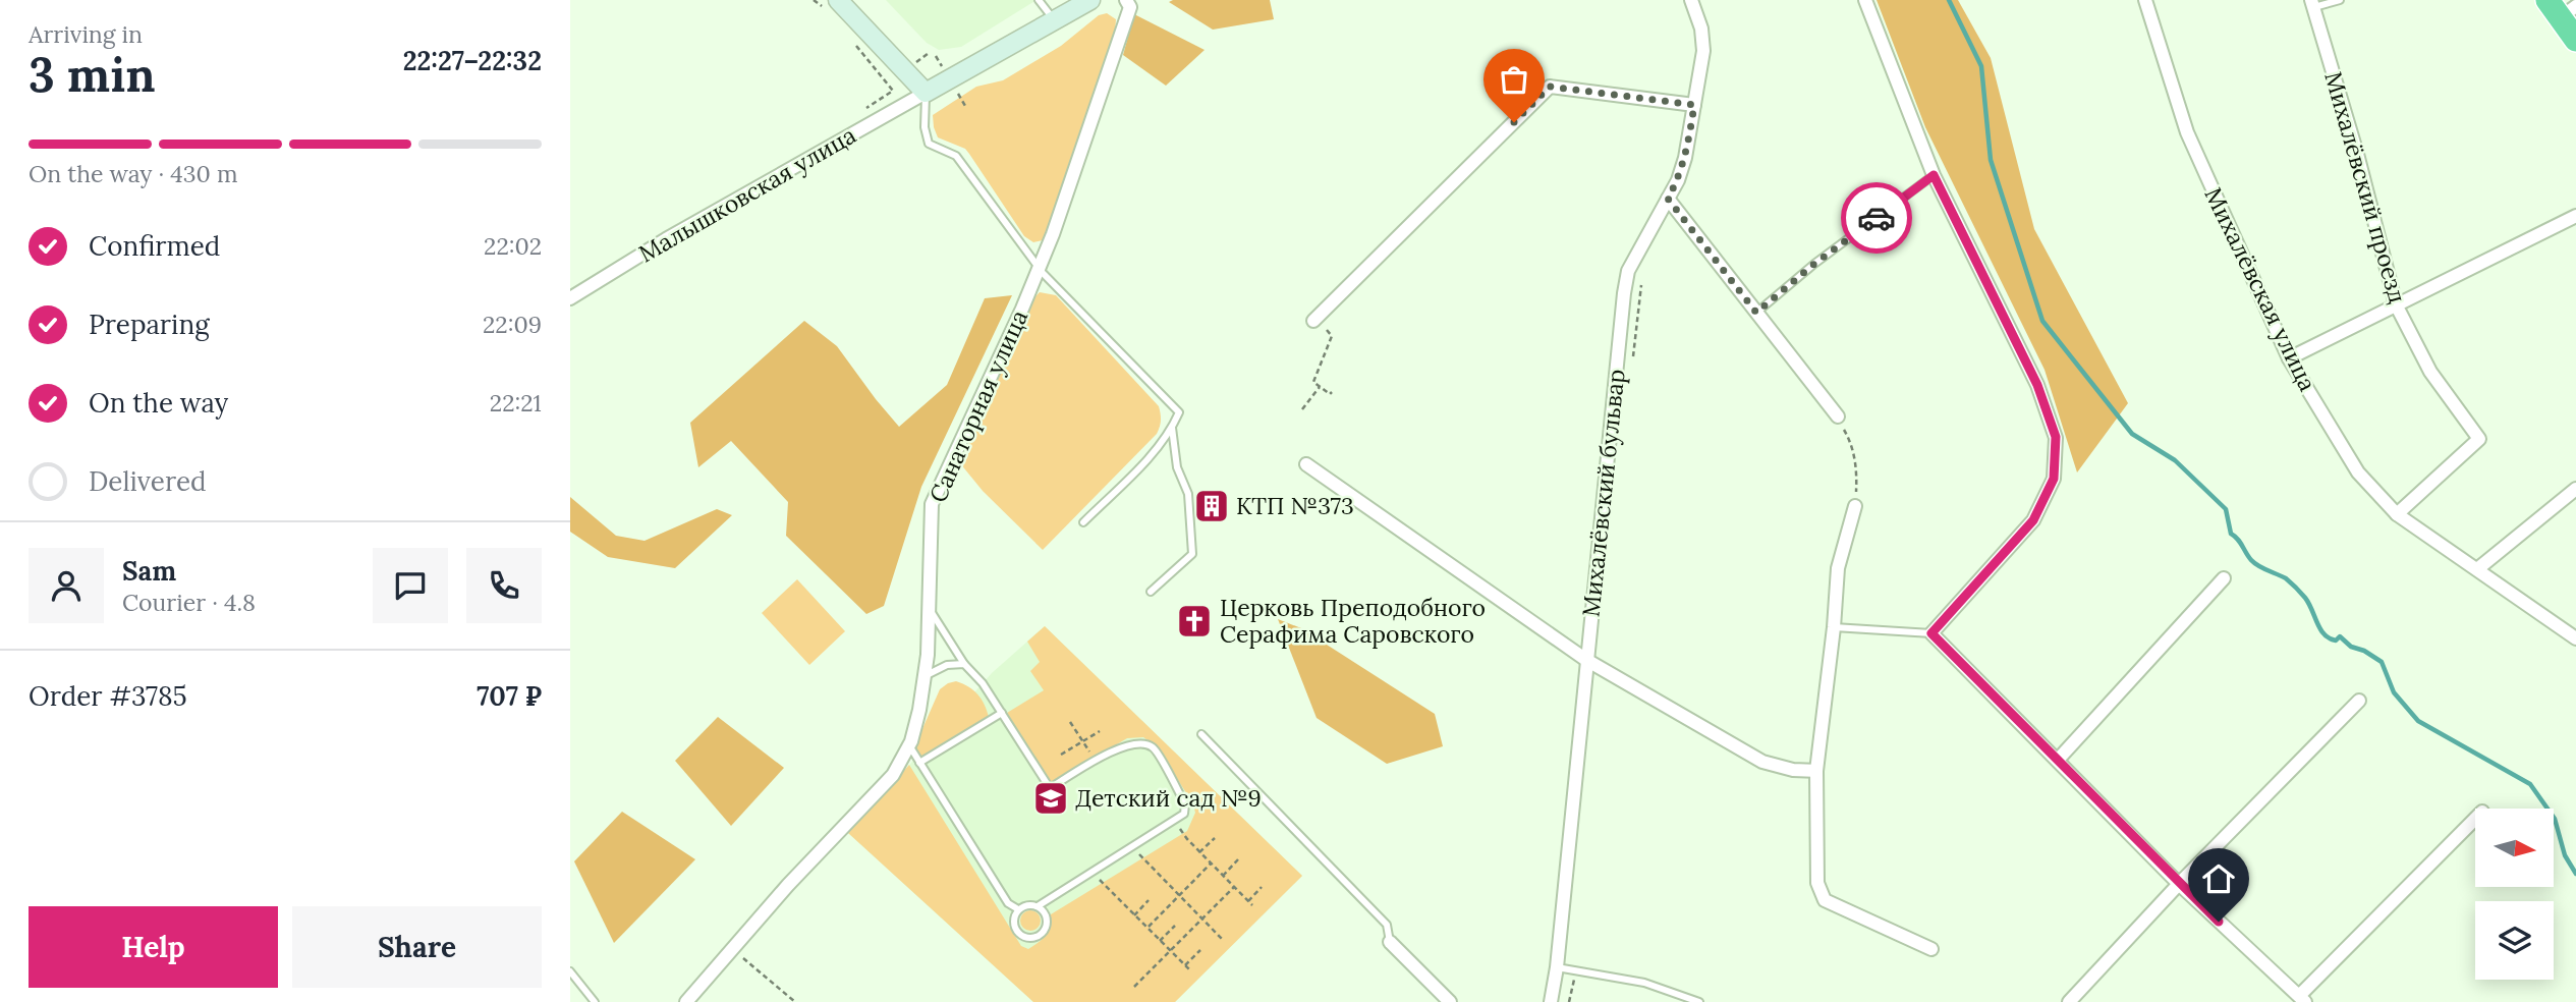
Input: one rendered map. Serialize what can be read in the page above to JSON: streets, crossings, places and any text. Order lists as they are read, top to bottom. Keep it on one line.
{"streets":{"street":["Михалёвский проезд","Малышковская улица","Михалёвская улица","Санаторная улица","Михалёвский бульвар"]},"crossings":[["Михалёвский проезд","Михалёвская улица"]],"places":{"building":["КТП №373"],"church":["Церковь Преподобного Серафима Саровского"],"school or university":["Детский сад №9"]},"north":"right","page":{"heading":["3 min","Arriving in","22:27–22:32"],"panel":["Sam","Courier · 4.8","Order #3785","707 ₽"],"bar":"On the way · 430 m","list":[["Confirmed","22:02"],["Preparing","22:09"],["On the way","22:21"],"Delivered"],"buttons":["Help","Share"]}}
